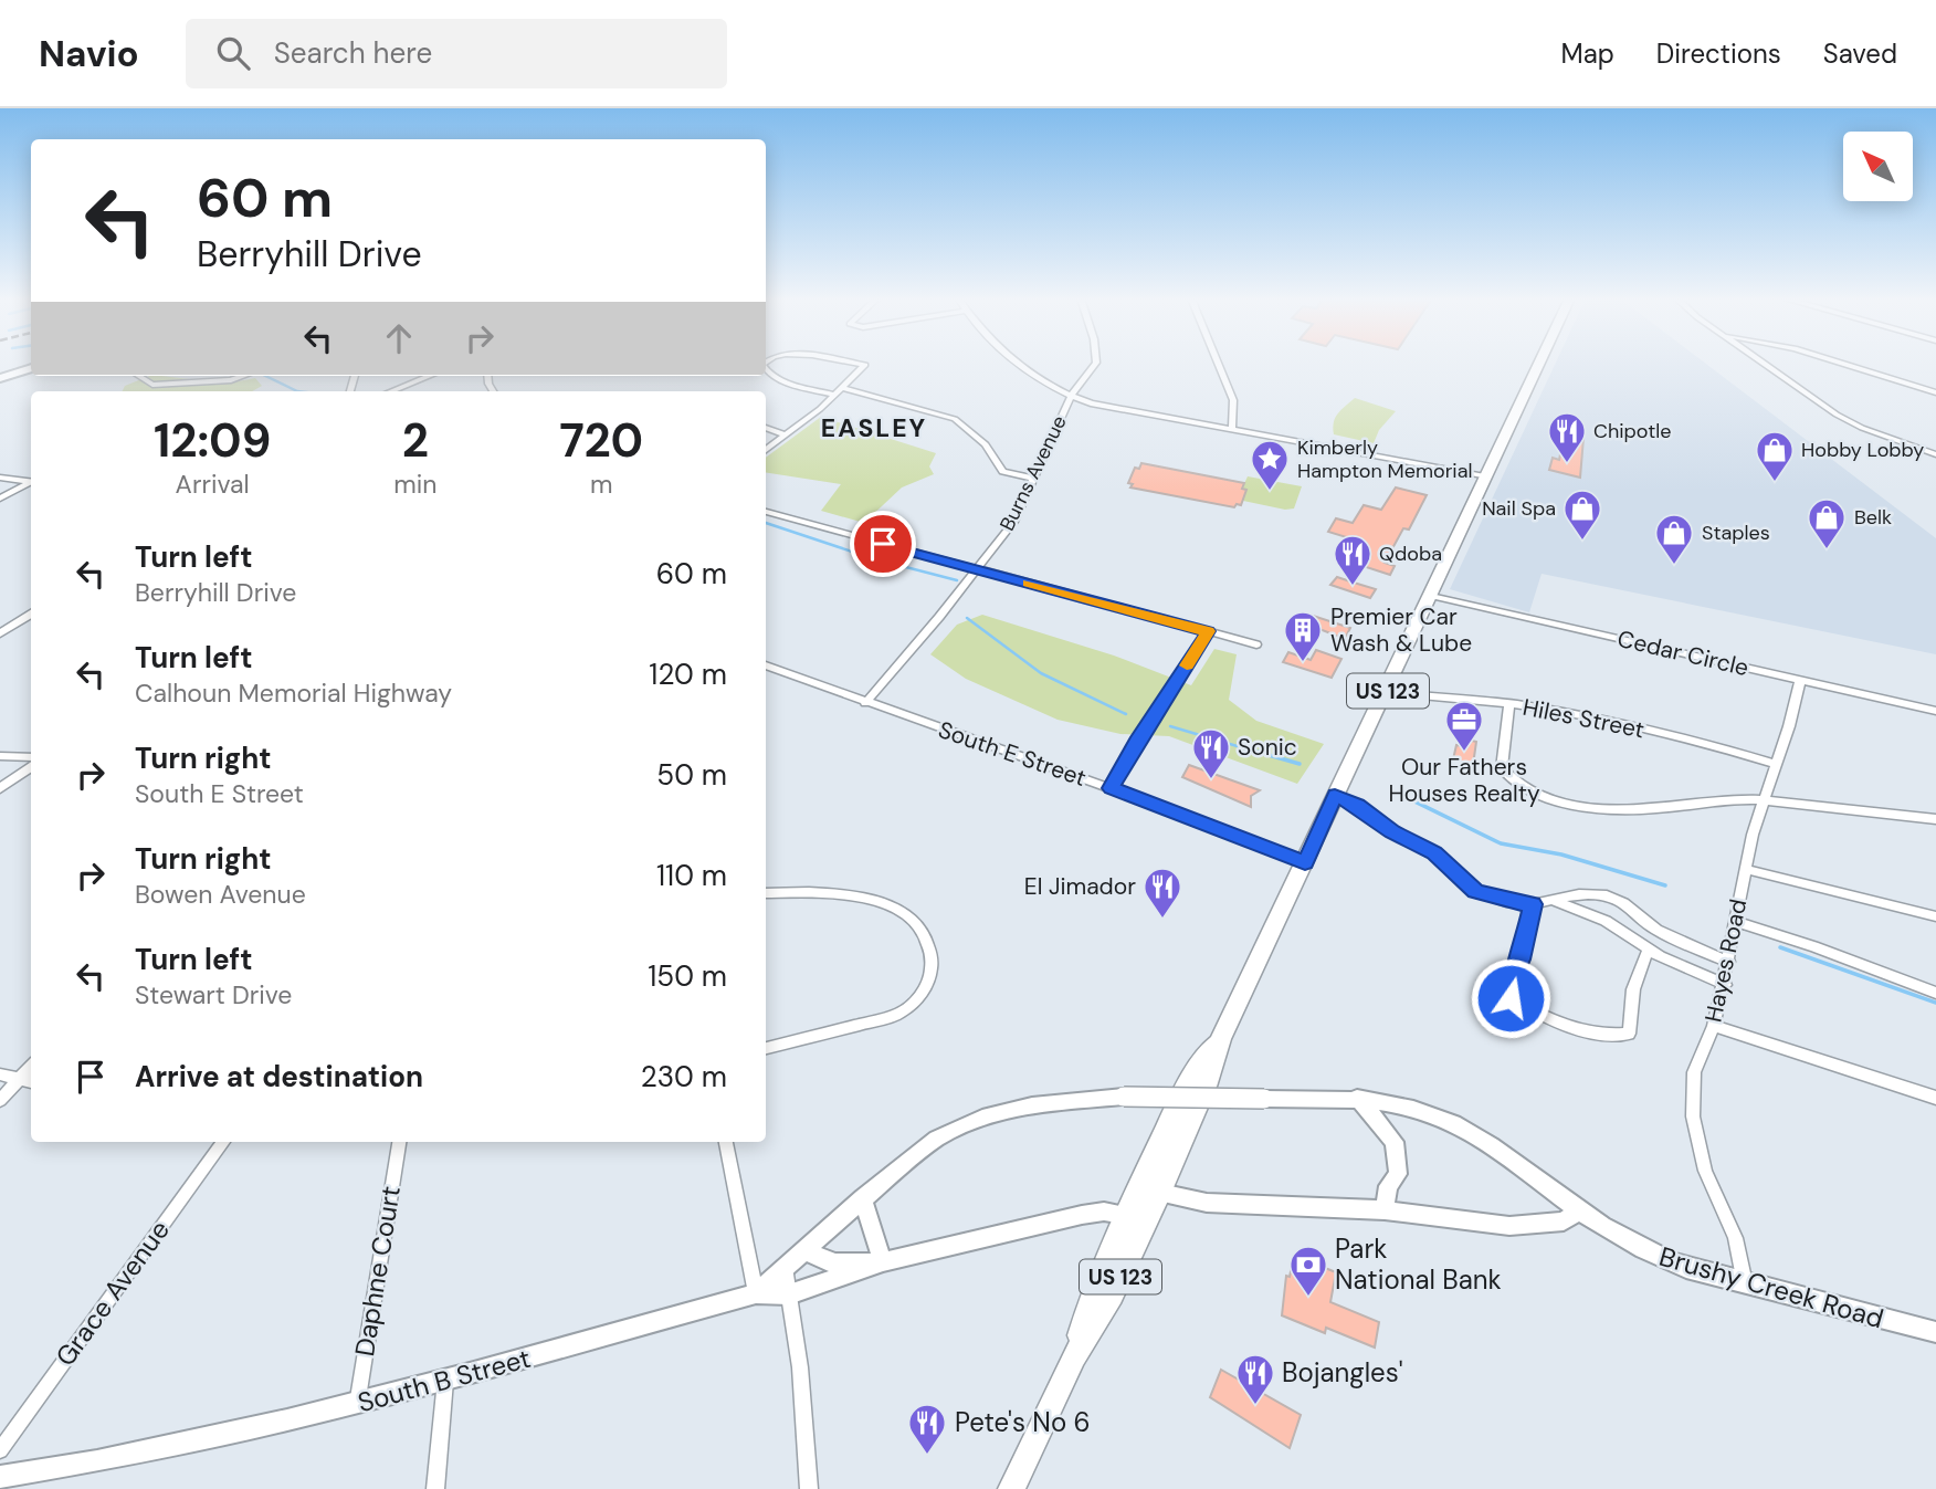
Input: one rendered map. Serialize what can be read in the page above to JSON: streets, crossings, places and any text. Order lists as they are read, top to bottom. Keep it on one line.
{"streets":{"highway":["US 123"],"street":["Burns Avenue","Cedar Circle","Hiles Street","South E Street","Hayes Road","Daphne Court","Brushy Creek Road","Grace Avenue","South B Street"]},"crossings":[["Burns Avenue","South E Street"],["Cedar Circle","US 123"],["Cedar Circle","Hayes Road"],["US 123","Hiles Street"],["US 123","South E Street"],["US 123","South B Street"],["Hiles Street","Hayes Road"],["Hayes Road","Brushy Creek Road"],["Daphne Court","South B Street"]],"districts":["EASLEY"],"places":{"restaurant":["Chipotle","Qdoba","Sonic","El Jimador","Bojangles'","Pete's No 6"],"shop":["Hobby Lobby","Nail Spa","Belk","Staples"],"place":["Kimberly Hampton Memorial"],"building":["Premier Car Wash & Lube"],"office":["Our Fathers Houses Realty"],"bank":["Park National Bank"]},"north":"top left","page":{"header":"Navio","search":"Search here","nav":["Map","Directions","Saved"],"turn":["60 m","Berryhill Drive"],"eta":["12:09","Arrival","2","min","720","m"],"list":[{"name":"Turn left","note":"Berryhill Drive","value":"60 m"},{"name":"Turn left","note":"Calhoun Memorial Highway","value":"120 m"},{"name":"Turn right","note":"South E Street","value":"50 m"},{"name":"Turn right","note":"Bowen Avenue","value":"110 m"},{"name":"Turn left","note":"Stewart Drive","value":"150 m"},{"name":"Arrive at destination","value":"230 m"}]}}
